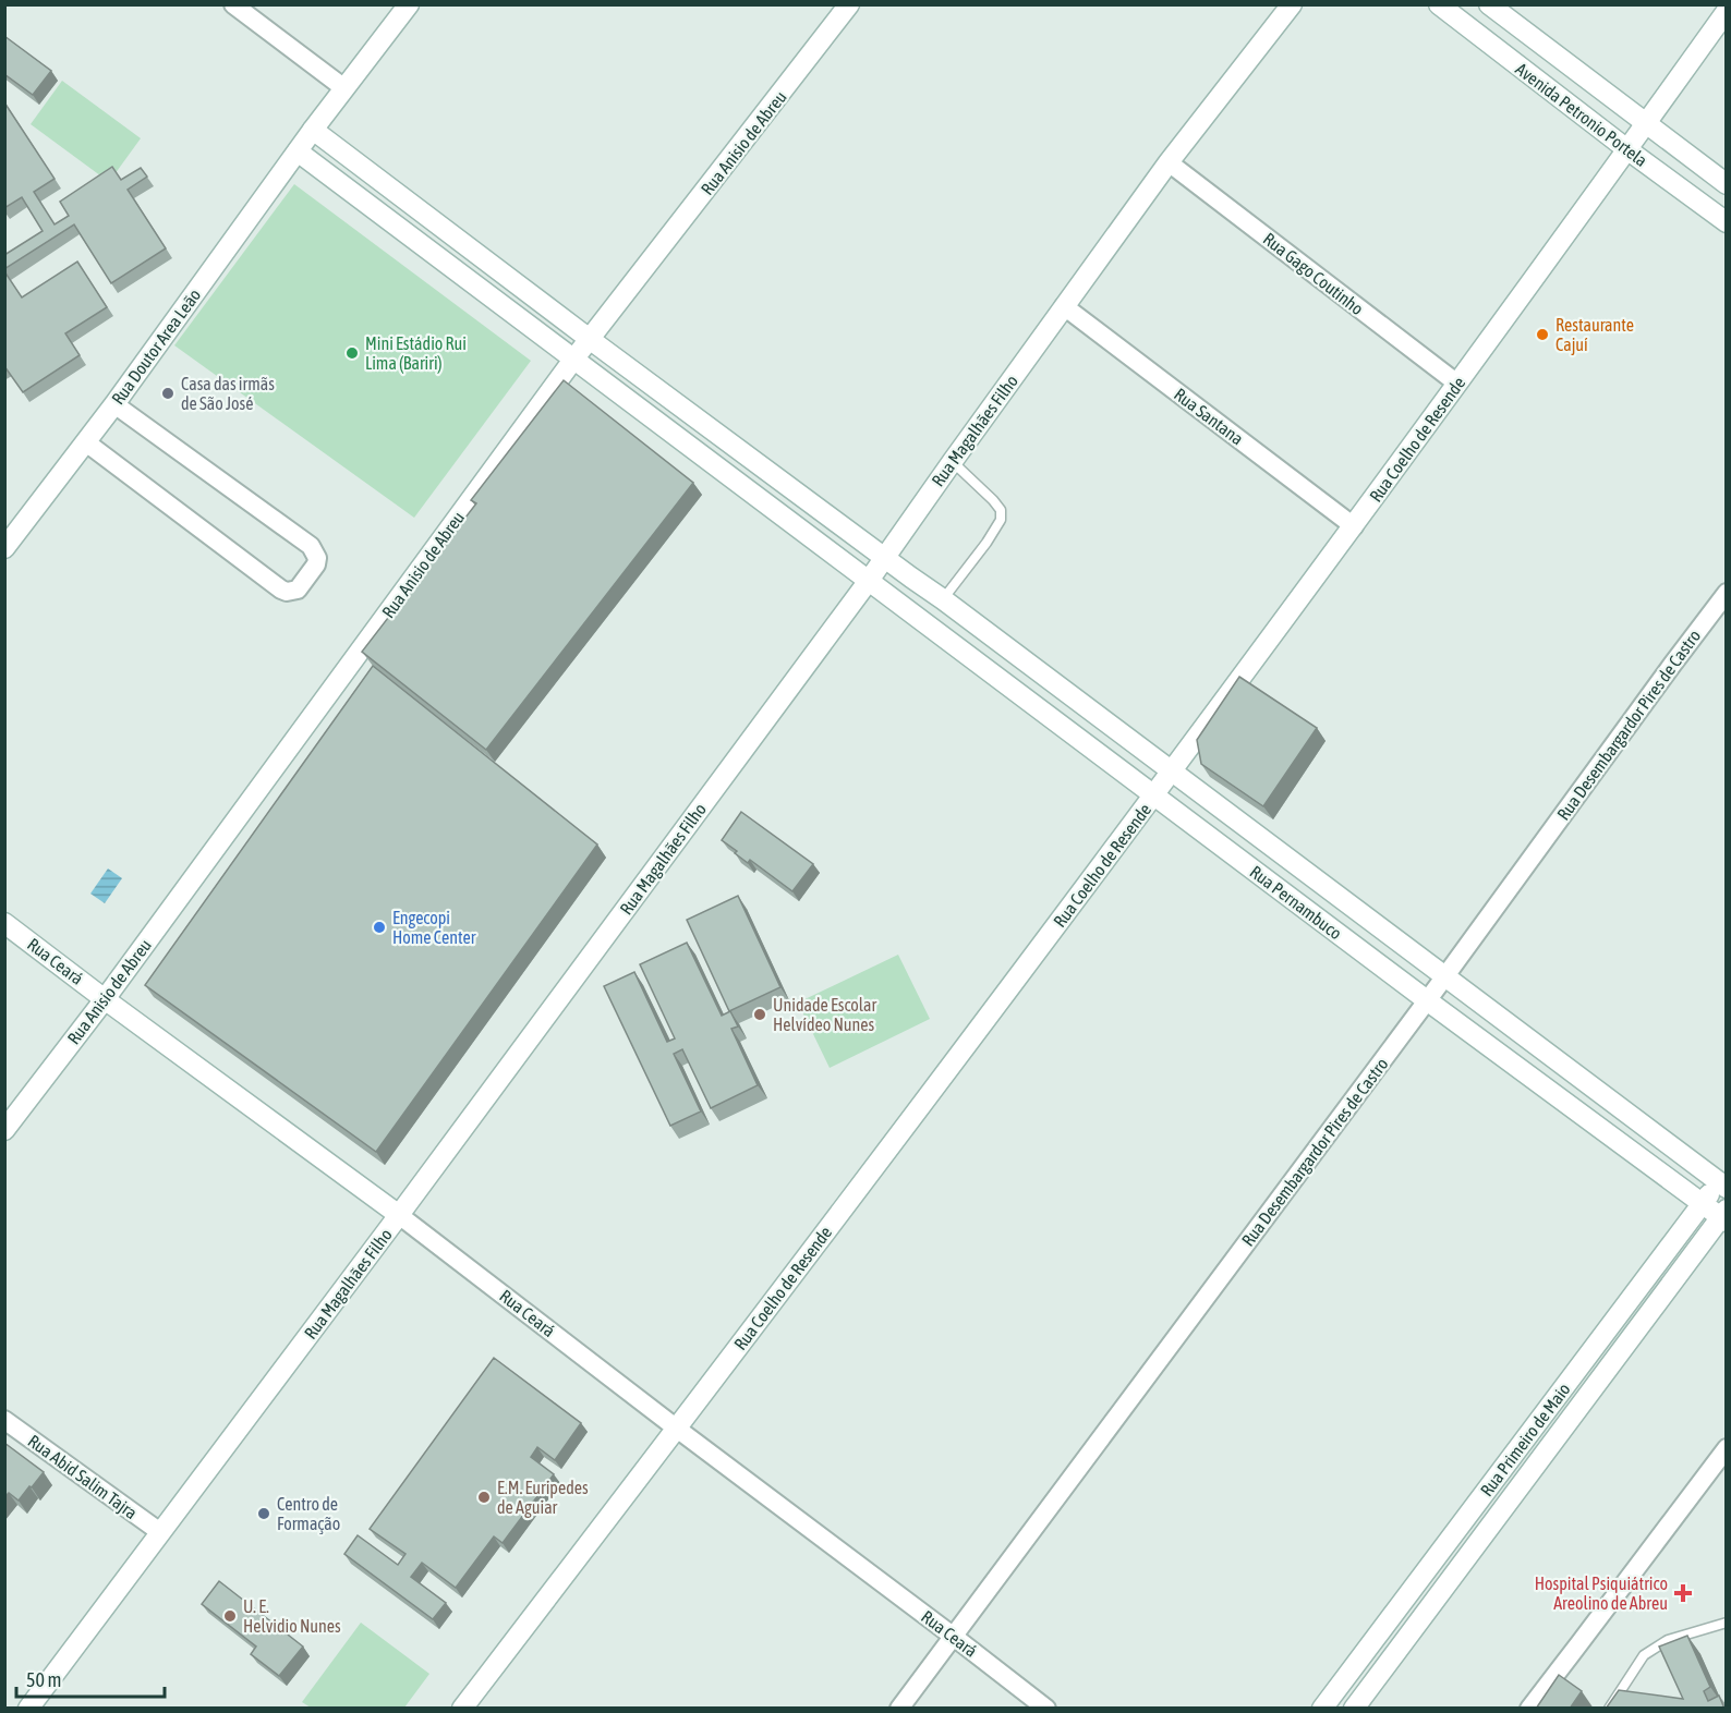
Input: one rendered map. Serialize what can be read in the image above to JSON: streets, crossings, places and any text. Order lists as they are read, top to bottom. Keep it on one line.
{"streets":{"main road":["Avenida Petronio Portela","Rua Anisio de Abreu","Rua Doutor Area Leão","Rua Magalhães Filho","Rua Coelho de Resende","Rua Pernambuco","Rua Ceará","Rua Primeiro de Maio"],"street":["Rua Gago Coutinho","Rua Santana","Rua Desembargardor Pires de Castro","Rua Abid Salim Tajra"]},"crossings":[["Avenida Petronio Portela","Rua Coelho de Resende"],["Rua Anisio de Abreu","Rua Pernambuco"],["Rua Anisio de Abreu","Rua Ceará"],["Rua Gago Coutinho","Rua Magalhães Filho"],["Rua Gago Coutinho","Rua Coelho de Resende"],["Rua Doutor Area Leão","Rua Pernambuco"],["Rua Santana","Rua Magalhães Filho"],["Rua Santana","Rua Coelho de Resende"],["Rua Magalhães Filho","Rua Pernambuco"],["Rua Magalhães Filho","Rua Ceará"],["Rua Magalhães Filho","Rua Abid Salim Tajra"],["Rua Coelho de Resende","Rua Pernambuco"],["Rua Coelho de Resende","Rua Ceará"],["Rua Desembargardor Pires de Castro","Rua Pernambuco"],["Rua Desembargardor Pires de Castro","Rua Ceará"],["Rua Pernambuco","Rua Primeiro de Maio"]],"places":{"other":["Restaurante Cajuí","Mini Estádio Rui Lima (Bariri)","Casa das irmãs de São José","Engecopi Home Center","Unidade Escolar Helvídeo Nunes","E.M. Euripedes de Aguiar","Centro de Formação","U. E. Helvidio Nunes"],"health":["Hospital Psiquiátrico Areolino de Abreu"]},"scale_bar":"50 m"}
